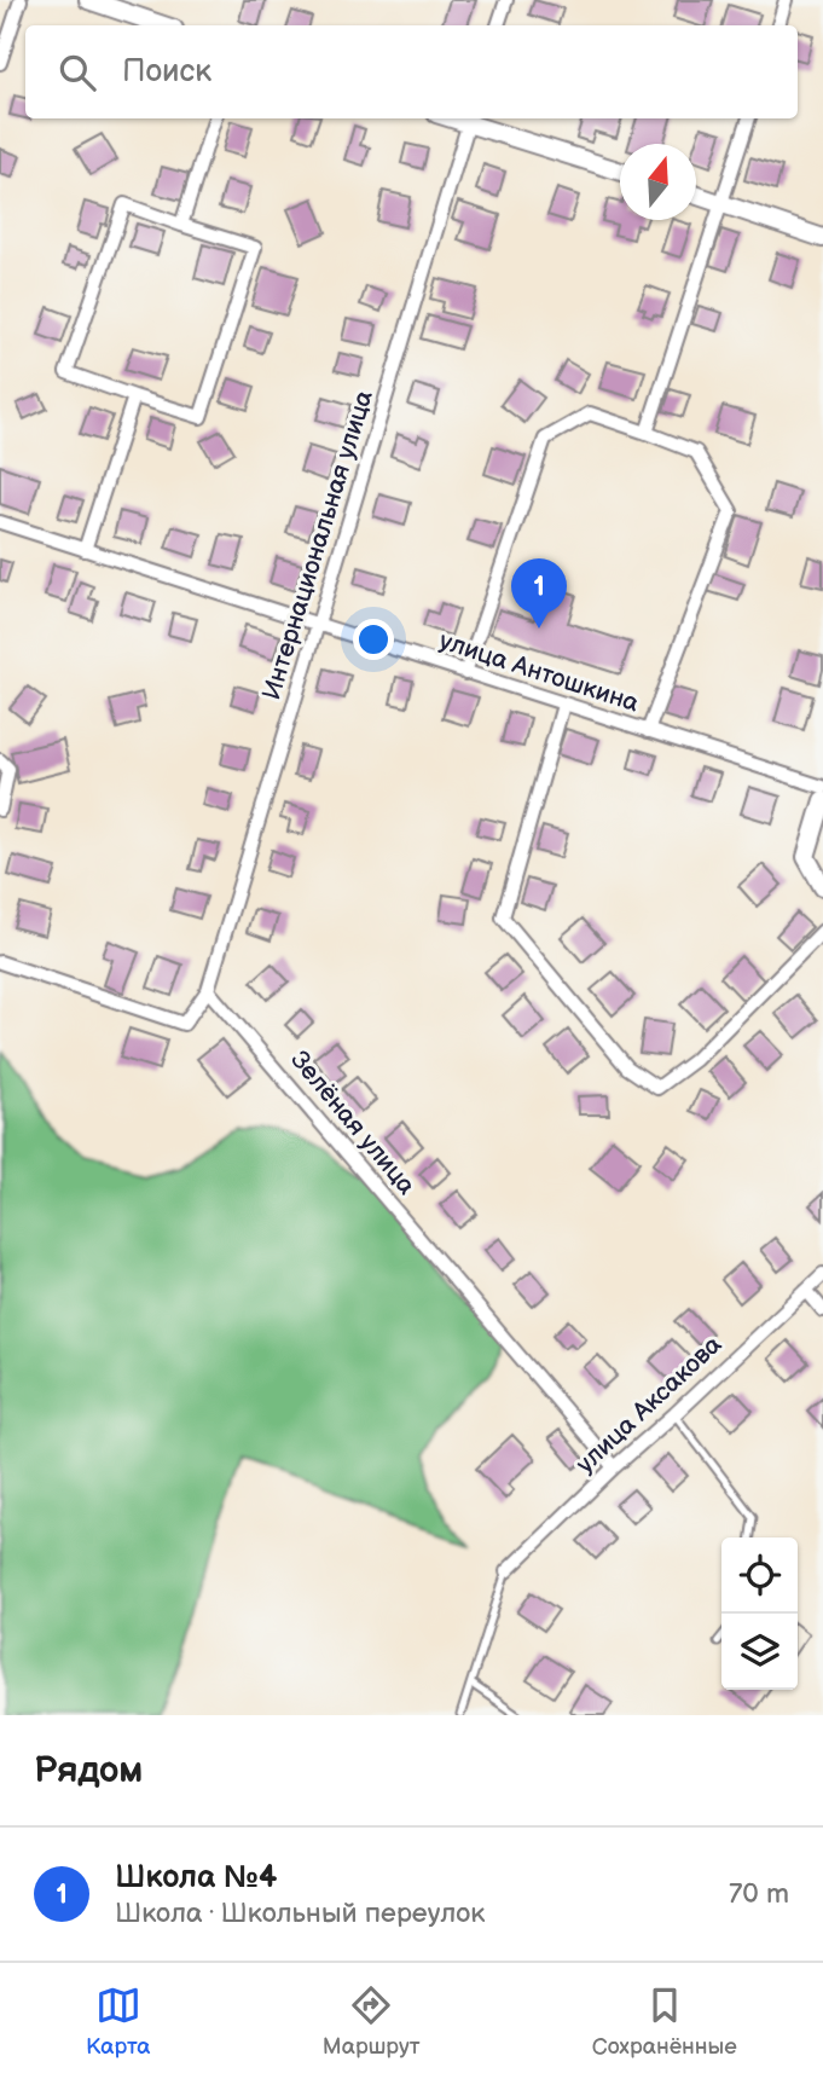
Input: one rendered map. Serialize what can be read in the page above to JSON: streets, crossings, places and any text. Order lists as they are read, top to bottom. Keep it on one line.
{"streets":{"street":["Интернациональная улица","улица Антошкина","Зелёная улица","улица Аксакова"]},"crossings":[["Интернациональная улица","улица Антошкина"],["Интернациональная улица","Зелёная улица"],["Зелёная улица","улица Аксакова"]],"north":"top","page":{"search":"Поиск","pins":"1","heading":"Рядом","list":[{"mark":"1","name":"Школа №4","note":"Школа · Школьный переулок","value":"70 m"}],"nav":["Карта","Маршрут","Сохранённые"]}}
